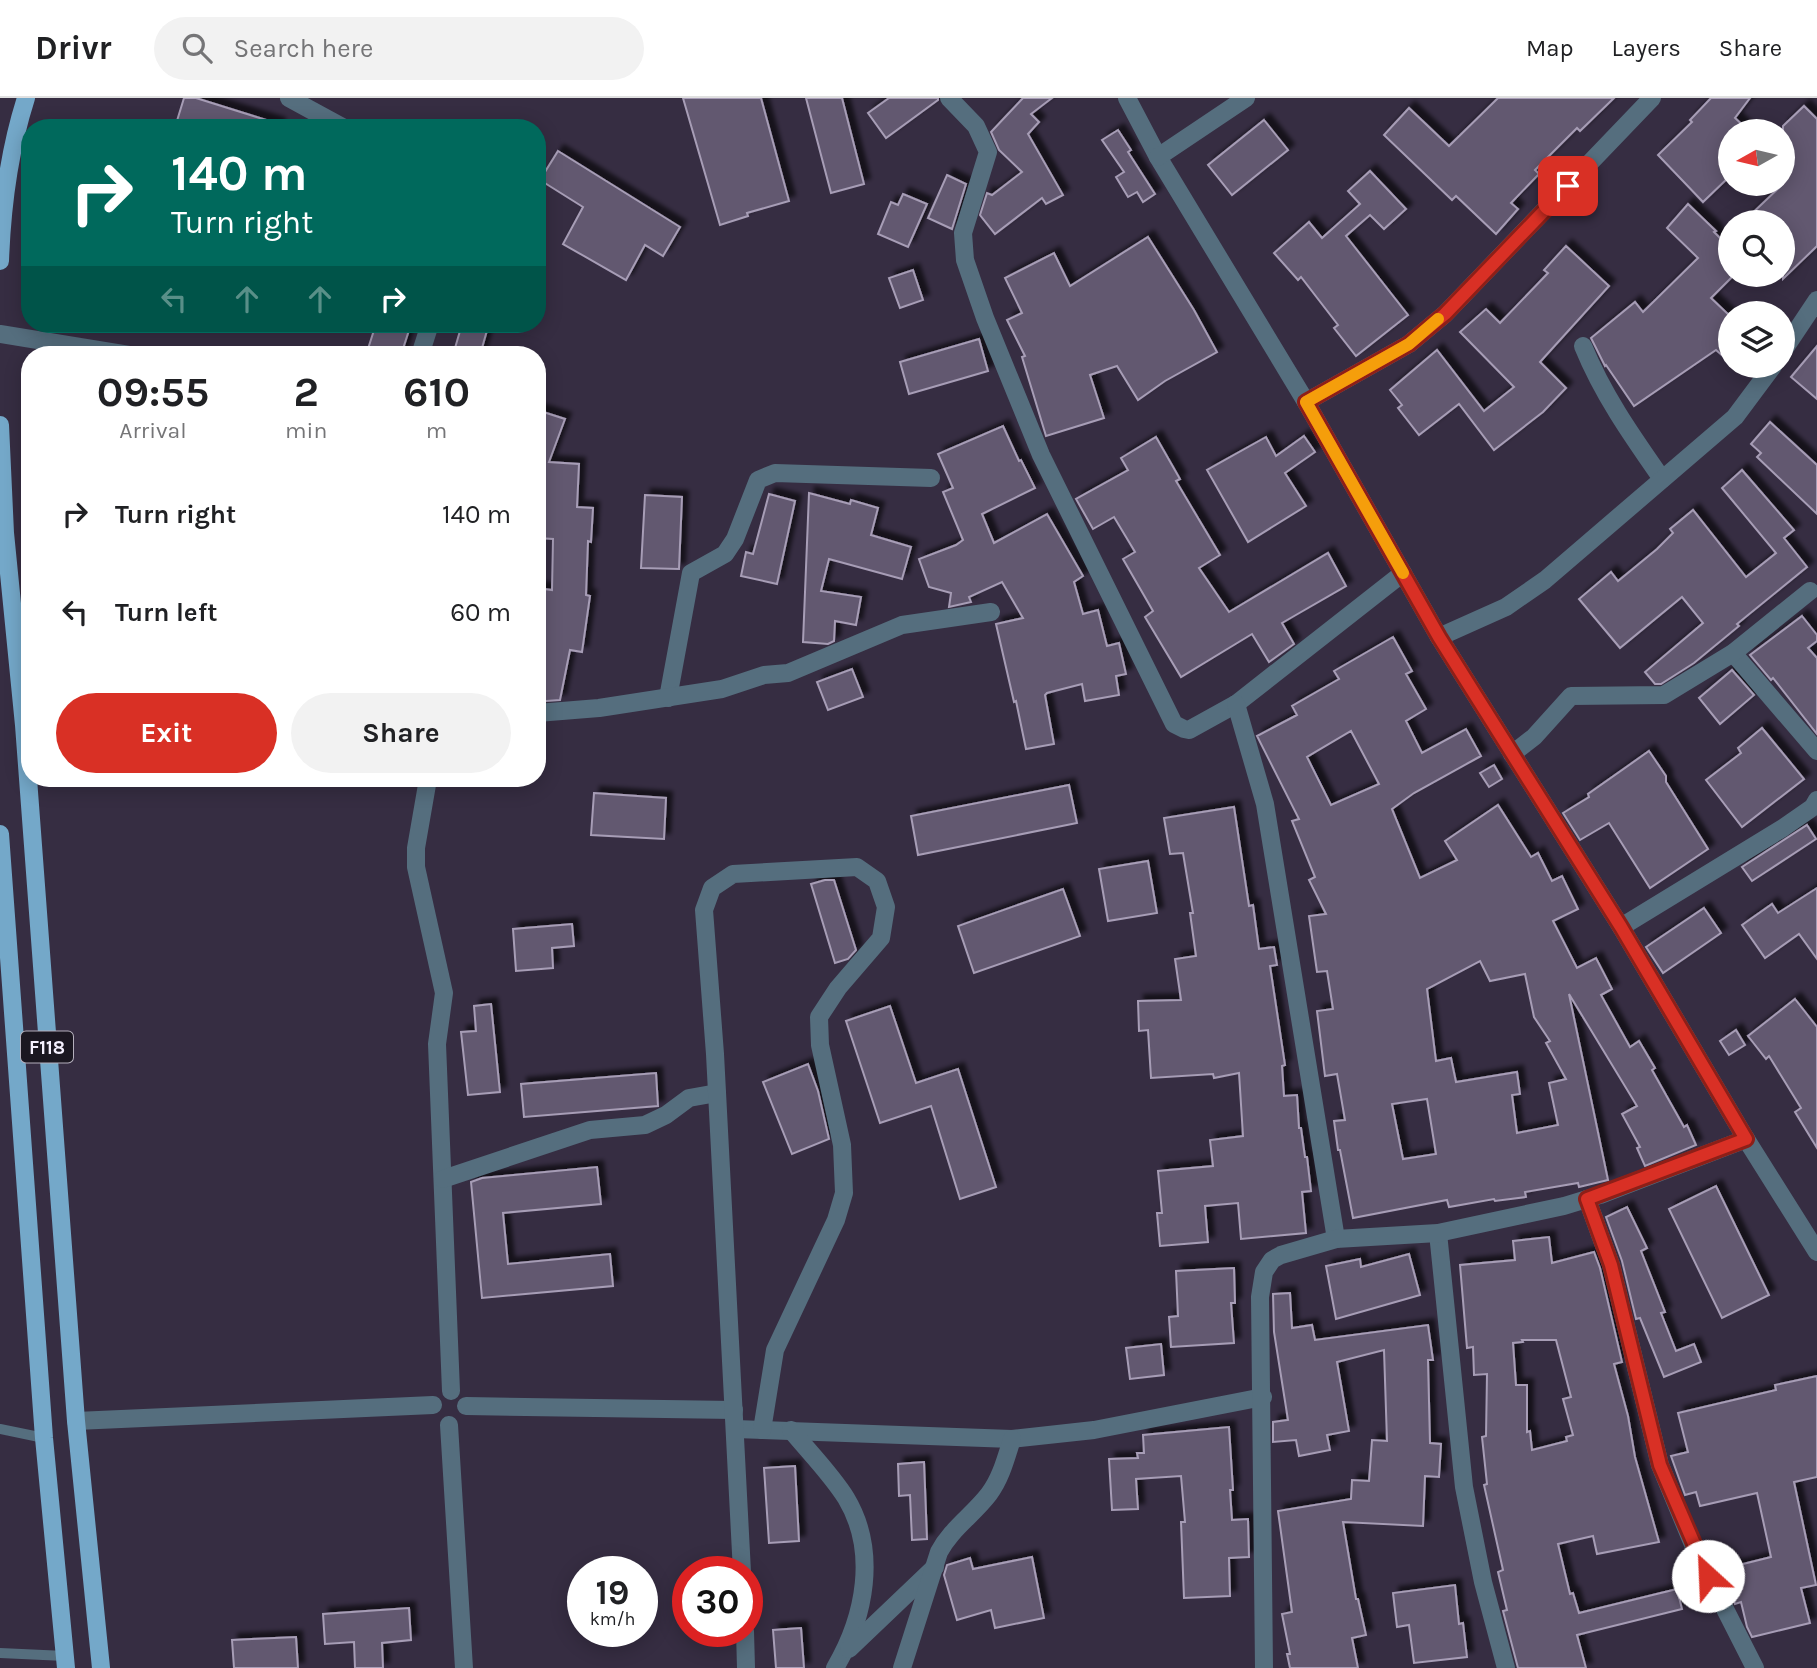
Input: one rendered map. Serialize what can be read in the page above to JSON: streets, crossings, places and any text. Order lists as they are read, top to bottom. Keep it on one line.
{"streets":{"main road":["F118"]},"north":"left","page":{"header":"Drivr","search":"Search here","nav":["Map","Layers","Share"],"turn":["140 m","Turn right"],"eta":["09:55","Arrival","2","min","610","m"],"list":[{"name":"Turn right","value":"140 m"},{"name":"Turn left","value":"60 m"}],"buttons":["Exit","Share"],"speed":"19 km/h","limit":"30"}}
